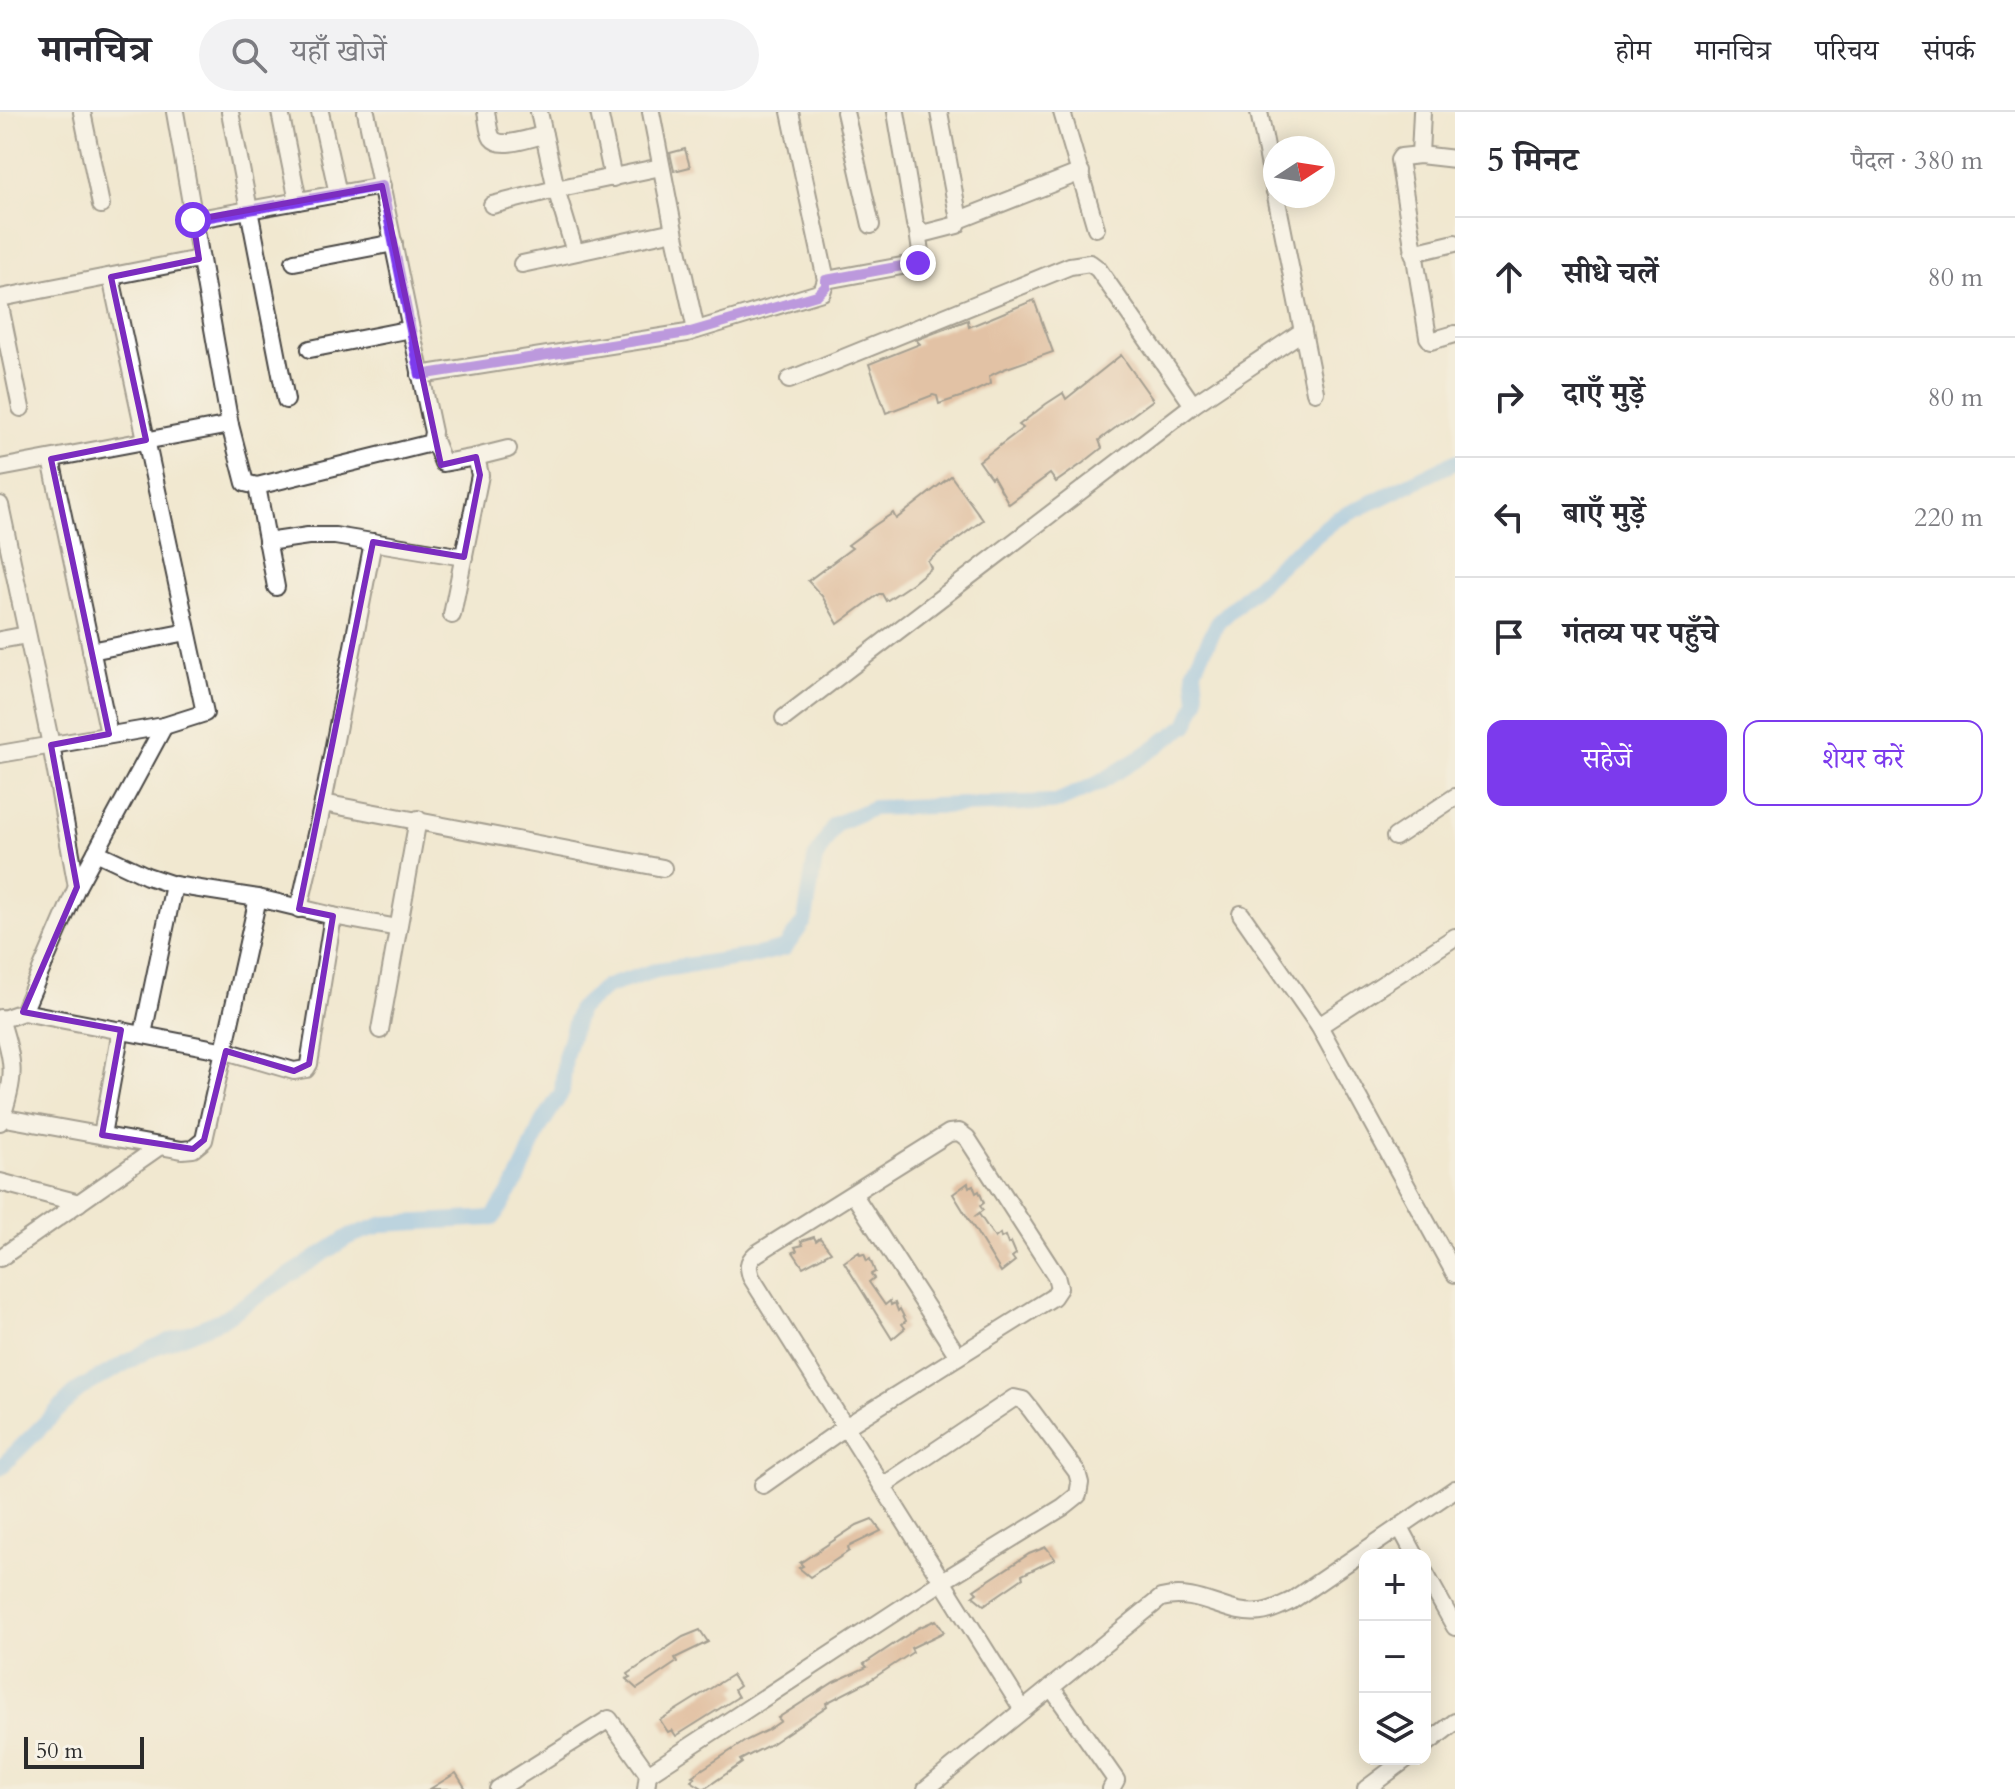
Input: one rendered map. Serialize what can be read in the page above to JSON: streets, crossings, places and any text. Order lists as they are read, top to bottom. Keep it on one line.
{"scale_bar":"50 m","north":"right","page":{"header":"मानचित्र","search":"यहाँ खोजें","nav":["होम","मानचित्र","परिचय","संपर्क"],"heading":["5 मिनट","पैदल · 380 m"],"list":[["सीधे चलें","80 m"],["दाएँ मुड़ें","80 m"],["बाएँ मुड़ें","220 m"],"गंतव्य पर पहुँचे"],"buttons":["सहेजें","शेयर करें"],"map_buttons":["+","−"],"scale":"50 m"}}
